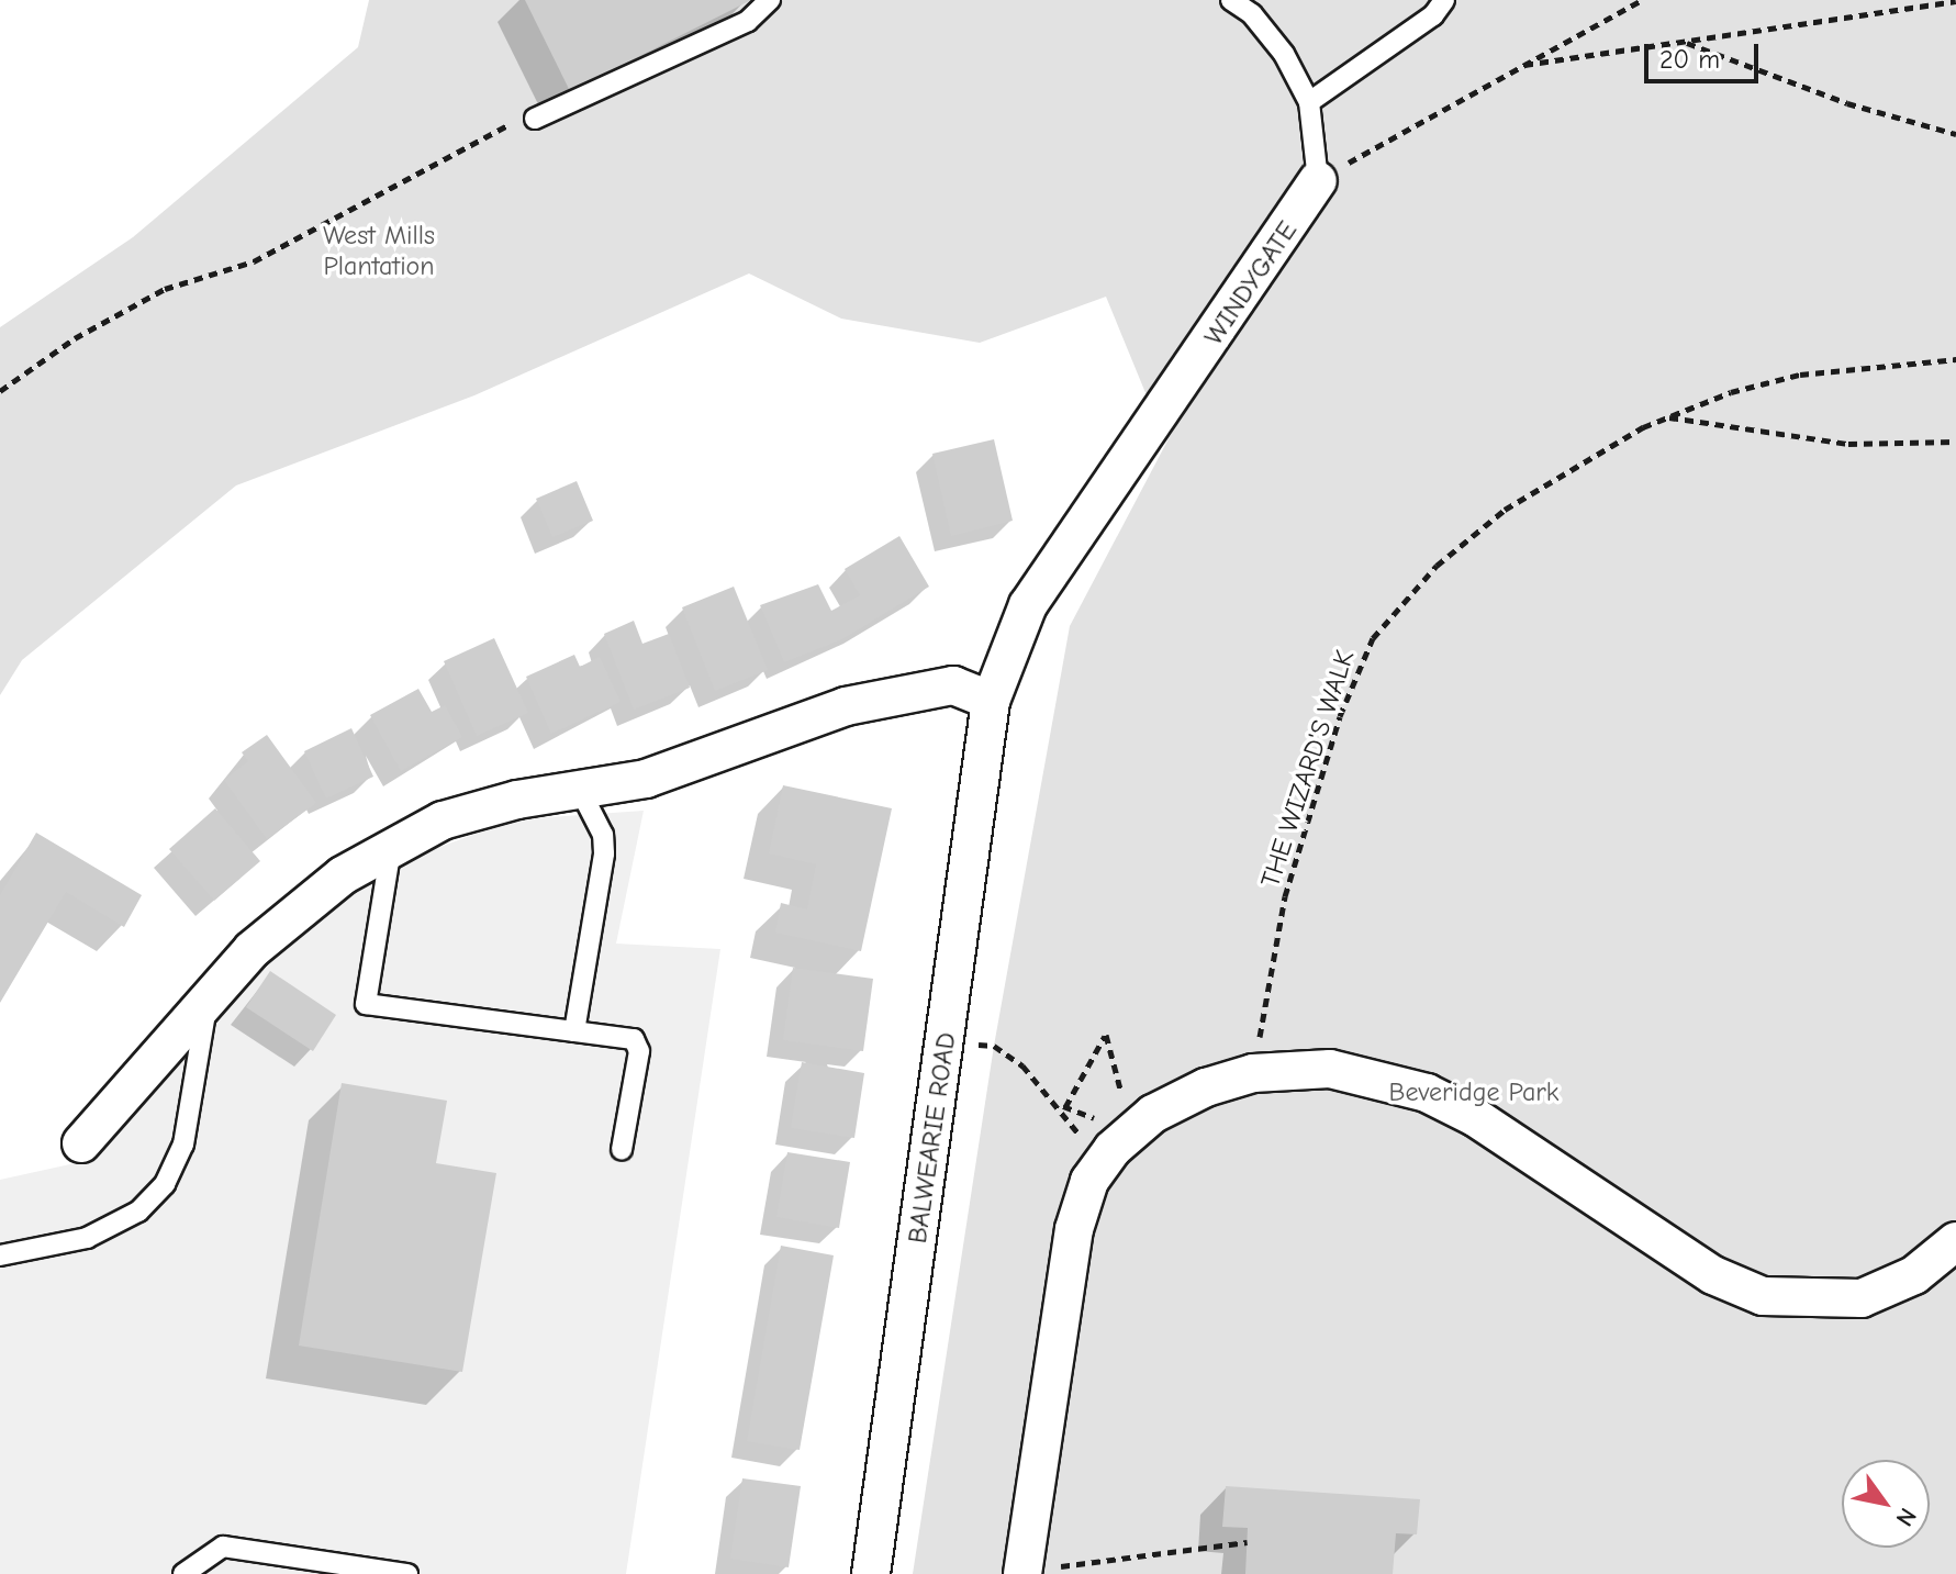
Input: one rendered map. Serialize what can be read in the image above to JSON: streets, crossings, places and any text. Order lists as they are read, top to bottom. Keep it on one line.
{"streets":{"street":["WINDYGATE","BALWEARIE ROAD"],"path":["THE WIZARD'S WALK"]},"crossings":[["WINDYGATE","BALWEARIE ROAD"]],"parks":["West Mills Plantation","Beveridge Park"],"scale_bar":"20 m","north":"bottom right"}
